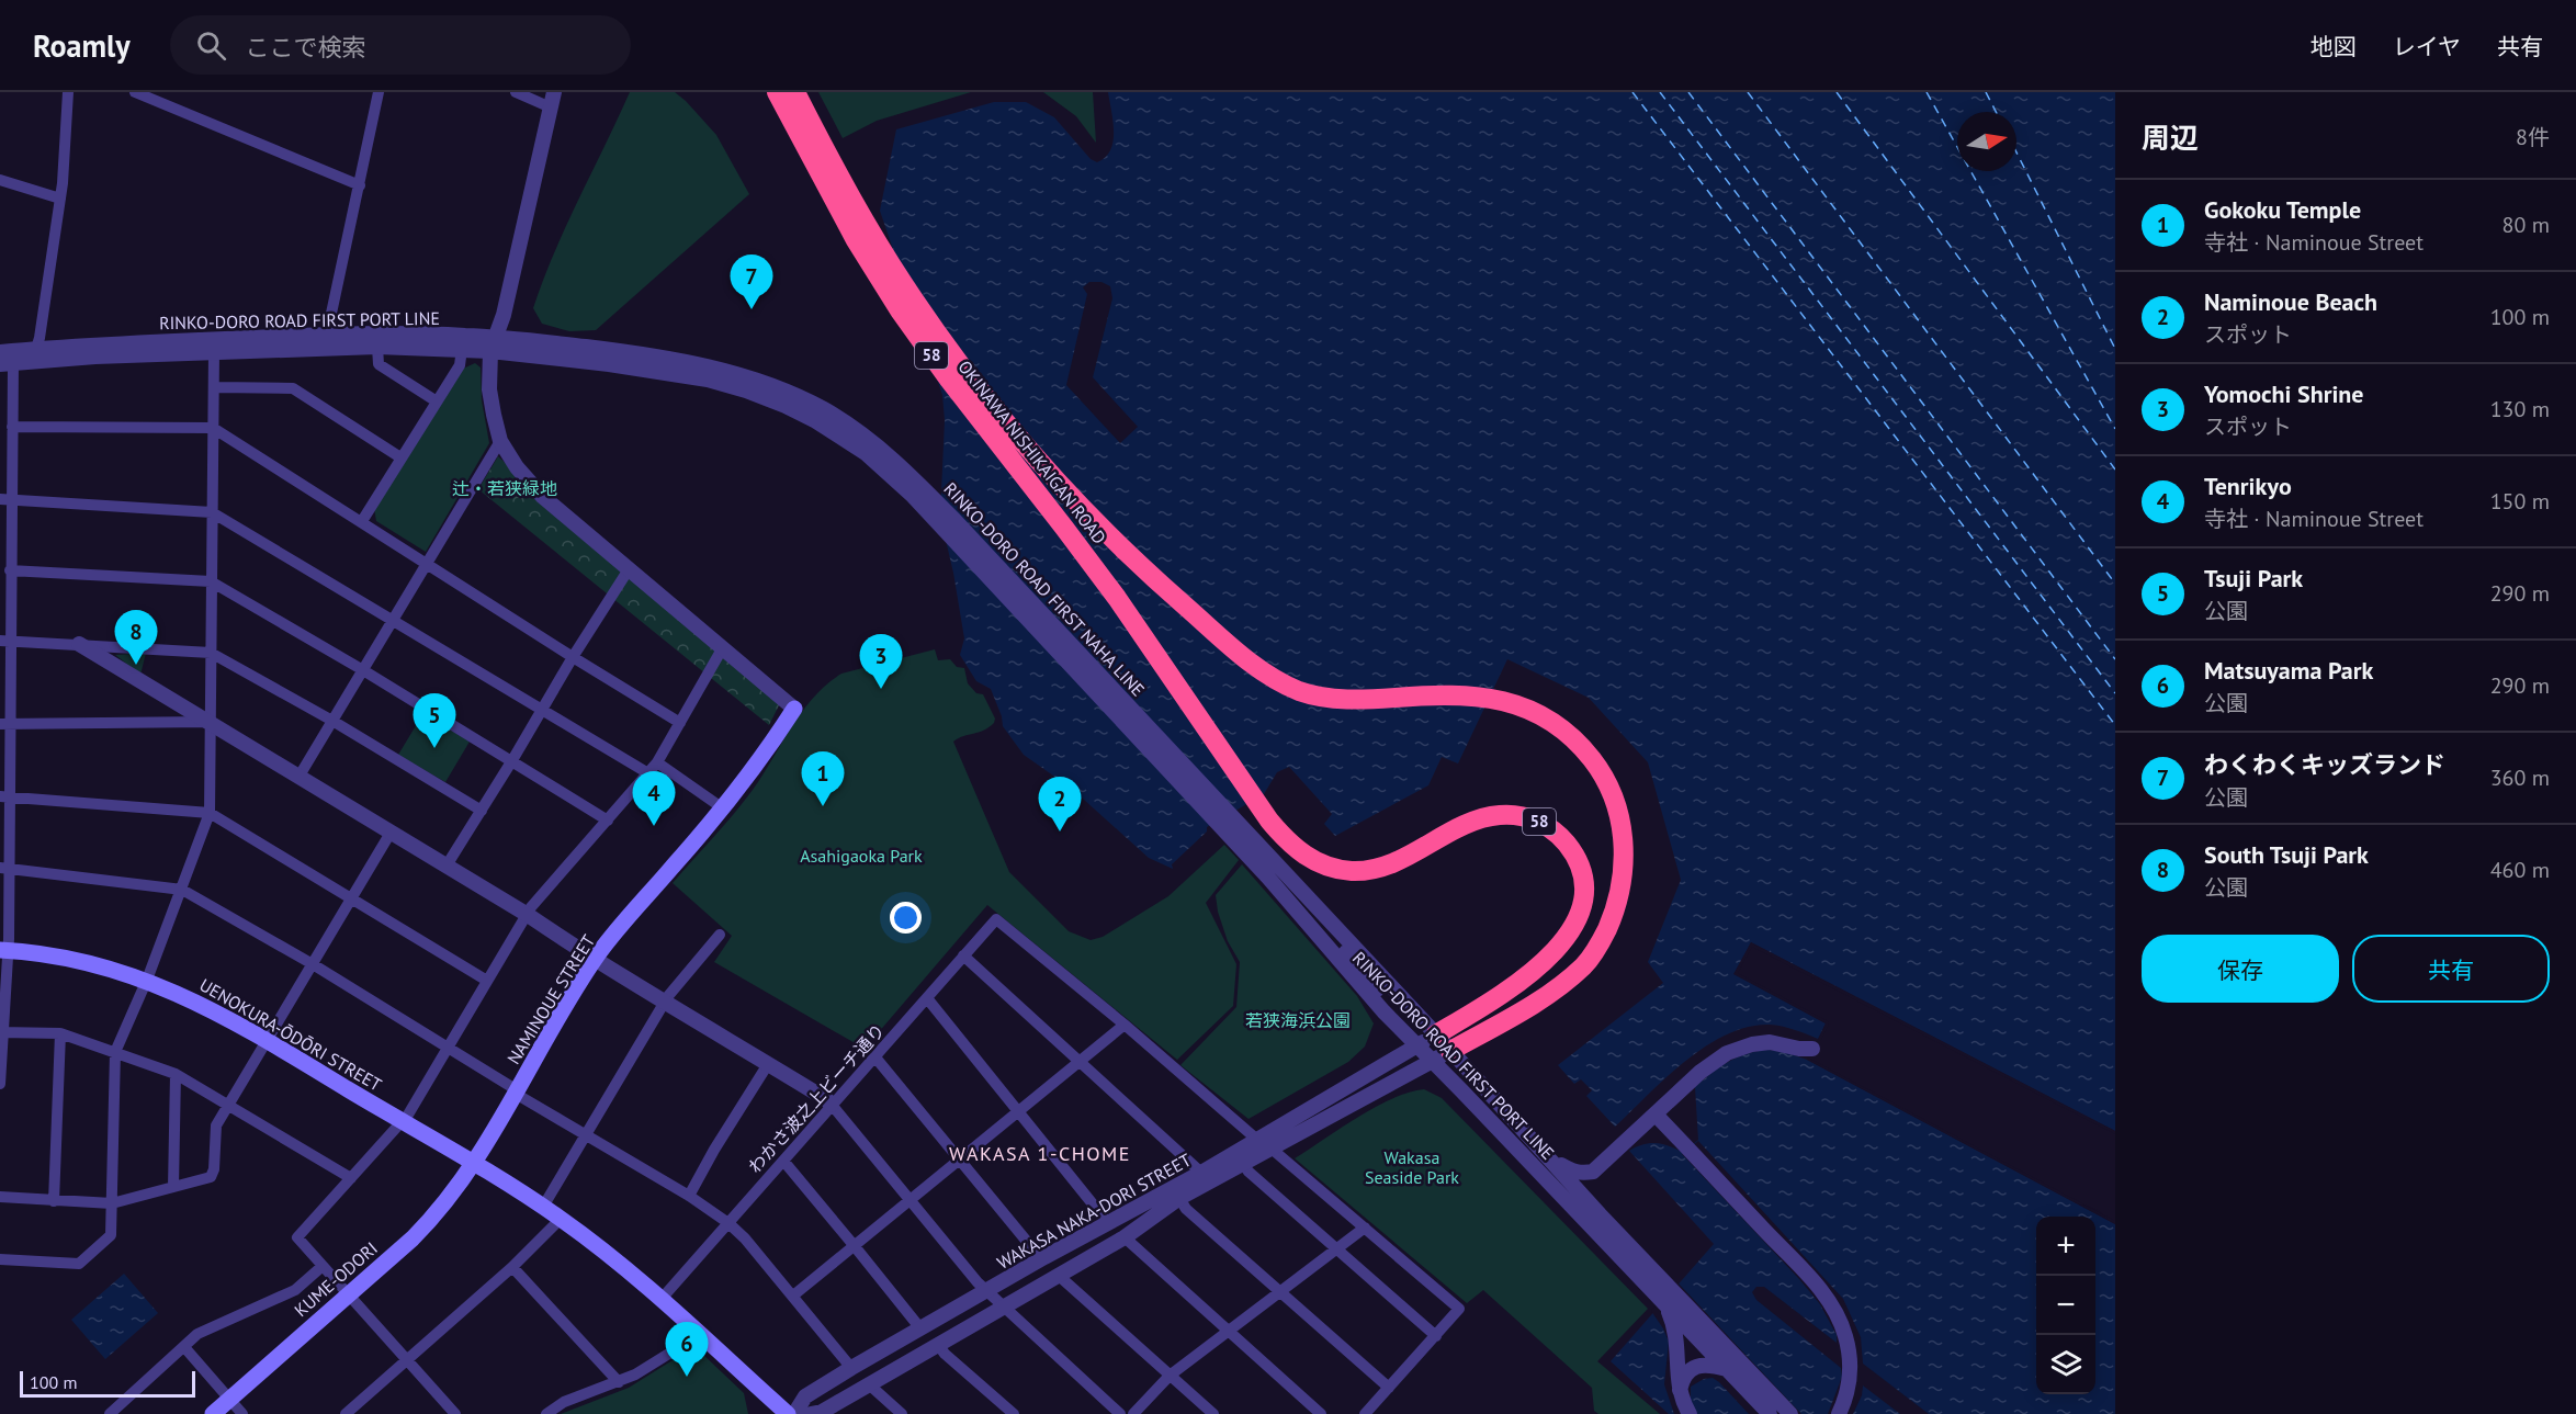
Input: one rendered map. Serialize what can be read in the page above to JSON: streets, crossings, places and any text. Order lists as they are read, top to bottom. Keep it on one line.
{"streets":{"highway":["58","OKINAWA NISHIKAIGAN ROAD"],"main road":["NAMINOUE STREET","UENOKURA-ŌDŌRI STREET","KUME-ODORI"],"street":["RINKO-DORO ROAD FIRST PORT LINE","RINKO-DORO ROAD FIRST NAHA LINE","わかさ波之上ビーチ通り","WAKASA NAKA-DORI STREET"]},"crossings":[["RINKO-DORO ROAD FIRST PORT LINE","OKINAWA NISHIKAIGAN ROAD"],["RINKO-DORO ROAD FIRST PORT LINE","RINKO-DORO ROAD FIRST NAHA LINE"],["RINKO-DORO ROAD FIRST PORT LINE","WAKASA NAKA-DORI STREET"],["OKINAWA NISHIKAIGAN ROAD","WAKASA NAKA-DORI STREET"],["NAMINOUE STREET","UENOKURA-ŌDŌRI STREET"],["NAMINOUE STREET","KUME-ODORI"],["UENOKURA-ŌDŌRI STREET","わかさ波之上ビーチ通り"],["UENOKURA-ŌDŌRI STREET","KUME-ODORI"]],"districts":["WAKASA 1-CHOME"],"parks":["辻・若狭緑地","Asahigaoka Park","若狭海浜公園","Wakasa Seaside Park"],"scale_bar":"100 m","north":"right","page":{"header":"Roamly","search":"ここで検索","nav":["地図","レイヤ","共有"],"heading":["周辺","8件"],"list":[{"mark":"1","name":"Gokoku Temple","note":"寺社 · Naminoue Street","value":"80 m"},{"mark":"2","name":"Naminoue Beach","note":"スポット","value":"100 m"},{"mark":"3","name":"Yomochi Shrine","note":"スポット","value":"130 m"},{"mark":"4","name":"Tenrikyo","note":"寺社 · Naminoue Street","value":"150 m"},{"mark":"5","name":"Tsuji Park","note":"公園","value":"290 m"},{"mark":"6","name":"Matsuyama Park","note":"公園","value":"290 m"},{"mark":"7","name":"わくわくキッズランド","note":"公園","value":"360 m"},{"mark":"8","name":"South Tsuji Park","note":"公園","value":"460 m"}],"pins":["7","8","3","5","1","4","2","6"],"buttons":["保存","共有"],"map_buttons":["+","−"],"scale":"100 m"}}
